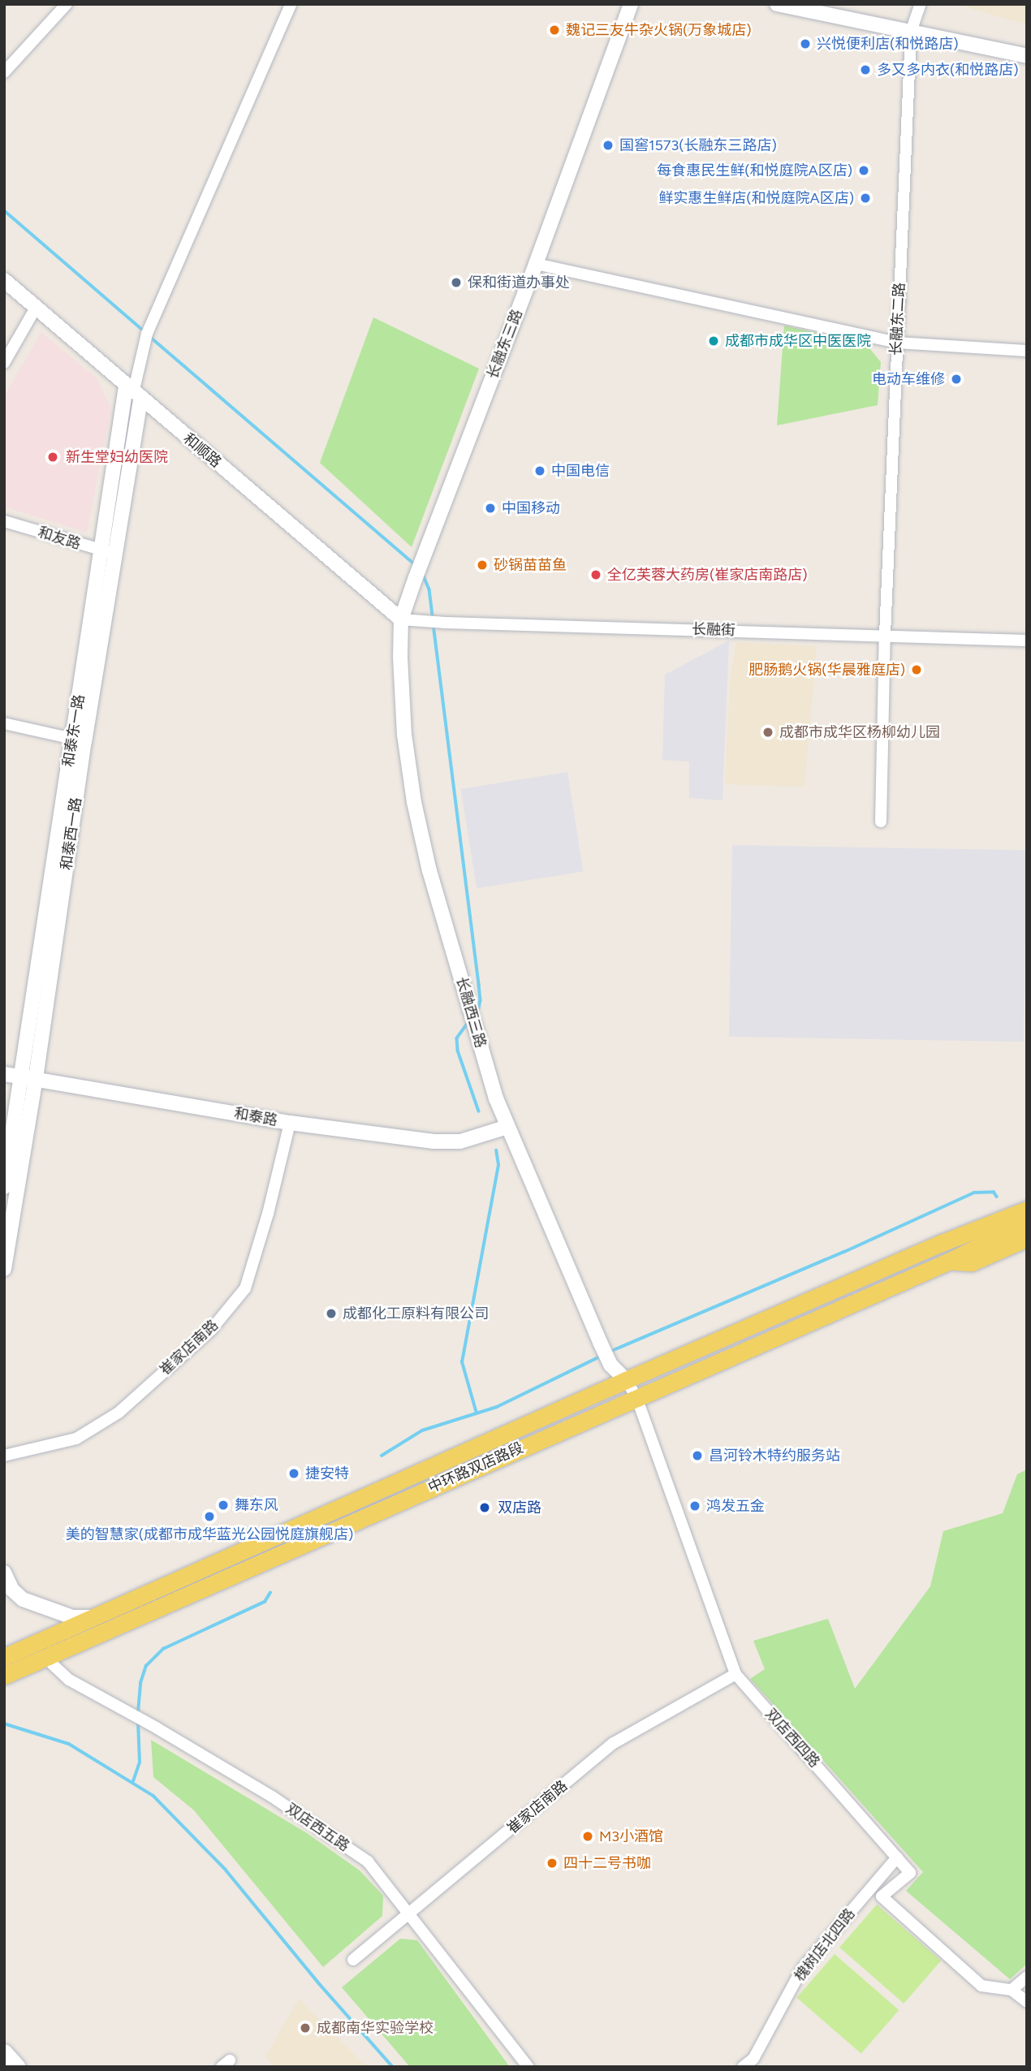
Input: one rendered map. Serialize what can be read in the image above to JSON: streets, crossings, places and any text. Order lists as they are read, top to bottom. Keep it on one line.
{"streets":{"main road":["中环路双店路段"],"street":["长融东二路","长融东三路","和顺路","和友路","长融街","和泰东一路","长融西三路","和泰路","崔家店南路","双店西四路","双店西五路","槐树店北四路"]},"crossings":[["长融东二路","长融街"],["长融东三路","和顺路"],["长融东三路","长融街"],["长融东三路","长融西三路"],["和顺路","长融街"],["和顺路","和泰东一路"],["和顺路","长融西三路"],["和友路","和泰东一路"],["长融街","长融西三路"],["和泰东一路","和泰路"],["长融西三路","和泰路"],["长融西三路","中环路双店路段"],["长融西三路","双店西四路"],["和泰路","崔家店南路"],["崔家店南路","双店西四路"],["崔家店南路","双店西五路"],["中环路双店路段","双店西四路"],["中环路双店路段","双店西五路"],["双店西四路","槐树店北四路"]],"places":["魏记三友牛杂火锅(万象城店)","兴悦便利店(和悦路店)","多又多内衣(和悦路店)","国窖1573(长融东三路店)","每食惠民生鲜(和悦庭院A区店)","鲜实惠生鲜店(和悦庭院A区店)","保和街道办事处","成都市成华区中医医院","电动车维修","新生堂妇幼医院","中国电信","中国移动","砂锅苗苗鱼","全亿芙蓉大药房(崔家店南路店)","肥肠鹅火锅(华晨雅庭店)","成都市成华区杨柳幼儿园","成都化工原料有限公司","昌河铃木特约服务站","捷安特","舞东风","鸿发五金","双店路","美的智慧家(成都市成华蓝光公园悦庭旗舰店)","M3小酒馆","四十二号书咖","成都南华实验学校"]}
